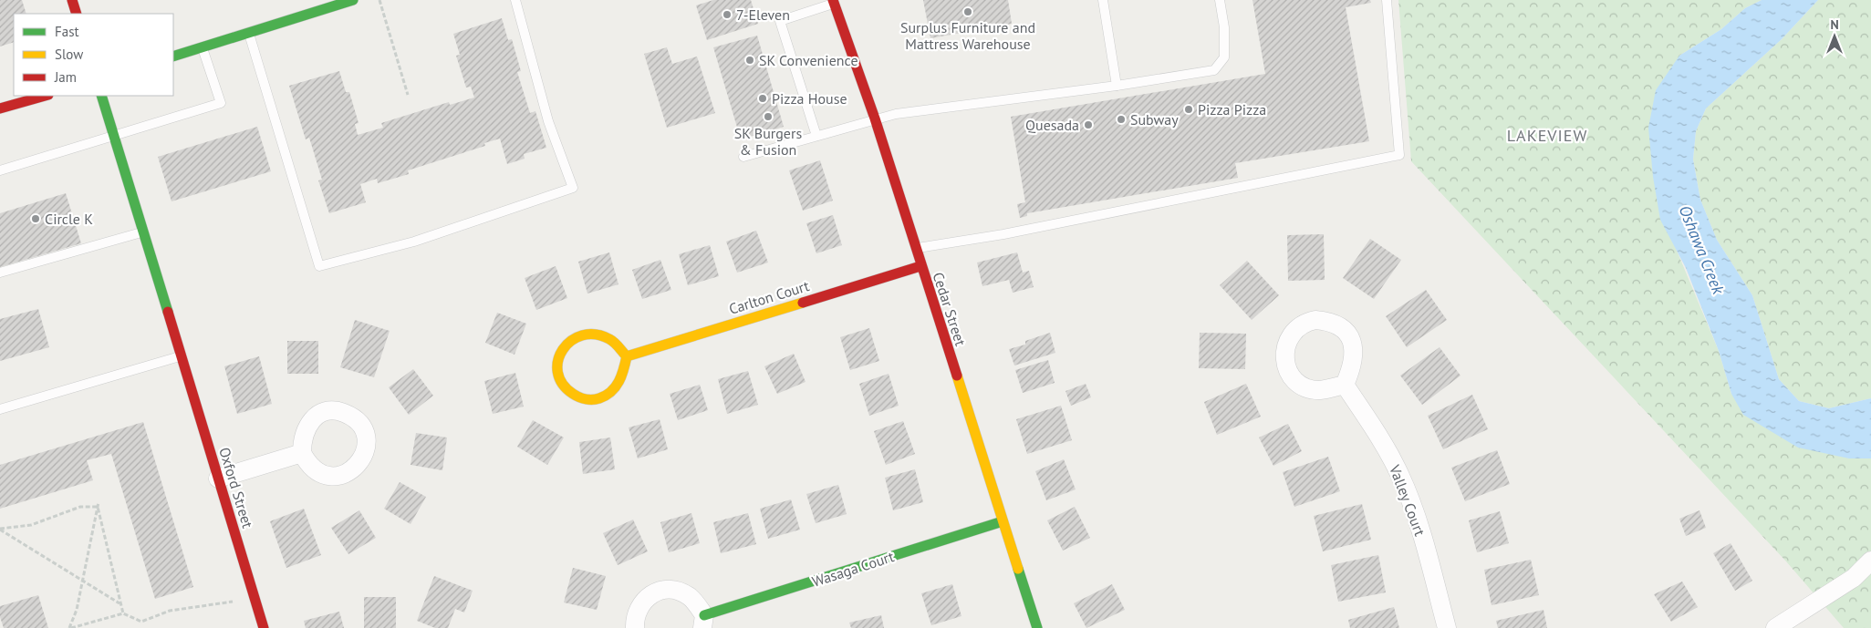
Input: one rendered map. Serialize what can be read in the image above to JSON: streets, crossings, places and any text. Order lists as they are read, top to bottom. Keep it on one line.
{"streets":{"street":["Carlton Court","Cedar Street","Oxford Street","Valley Court","Wasaga Court"]},"crossings":[["Carlton Court","Cedar Street"],["Cedar Street","Wasaga Court"]],"districts":["LAKEVIEW"],"water":["Oshawa Creek"],"places":["Surplus Furniture and Mattress Warehouse","7-Eleven","SK Convenience","Pizza House","Pizza Pizza","SK Burgers & Fusion","Subway","Quesada","Circle K"],"legend":["Fast","Slow","Jam"],"north":"top"}
